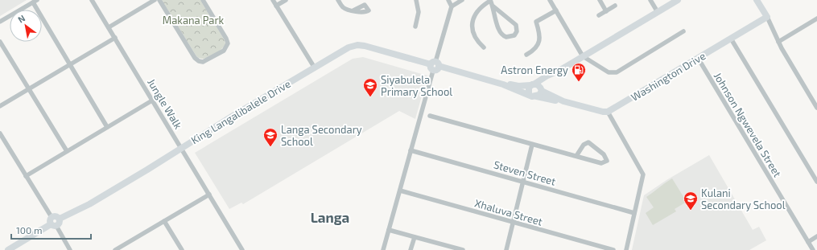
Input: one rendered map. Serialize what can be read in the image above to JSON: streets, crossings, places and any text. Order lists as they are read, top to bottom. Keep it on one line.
{"streets":{"street":["Washington Drive","Jungle Walk","King Langalibalele Drive","Johnson Ngwevela Street","Steven Street","Xhaluva Street"]},"crossings":[["Washington Drive","Johnson Ngwevela Street"],["Jungle Walk","King Langalibalele Drive"]],"districts":["Langa"],"parks":["Makana Park"],"places":{"fuel station":["Astron Energy"],"school or university":["Siyabulela Primary School","Langa Secondary School","Kulani Secondary School"]},"scale_bar":"100 m","north":"top left"}
